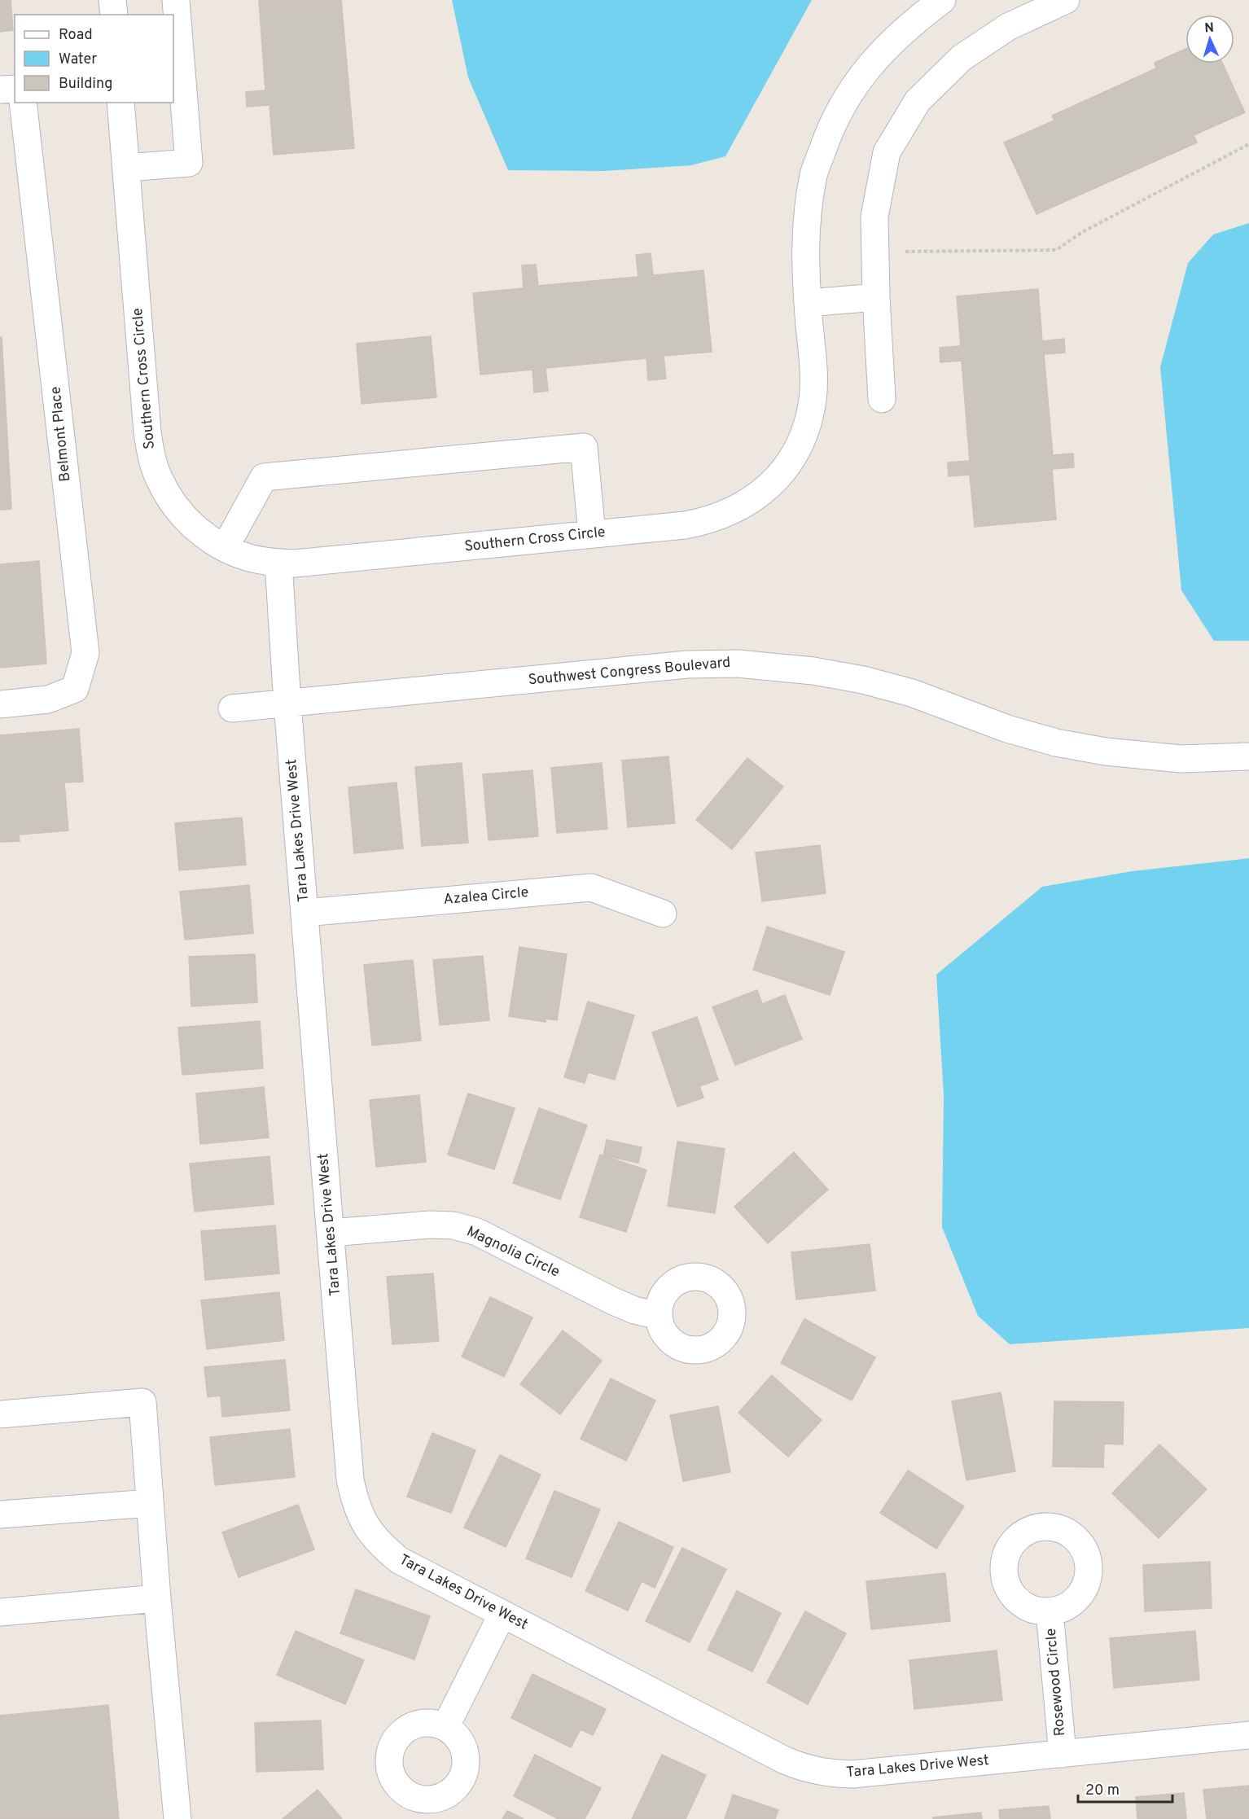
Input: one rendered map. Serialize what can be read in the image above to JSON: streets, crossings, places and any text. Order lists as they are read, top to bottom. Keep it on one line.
{"streets":{"street":["Southern Cross Circle","Belmont Place","Southwest Congress Boulevard","Tara Lakes Drive West","Azalea Circle","Magnolia Circle","Rosewood Circle"]},"crossings":[["Southern Cross Circle","Tara Lakes Drive West"],["Southwest Congress Boulevard","Tara Lakes Drive West"],["Tara Lakes Drive West","Azalea Circle"],["Tara Lakes Drive West","Magnolia Circle"],["Tara Lakes Drive West","Rosewood Circle"]],"legend":["Road","Water","Building"],"scale_bar":"20 m","north":"top"}
